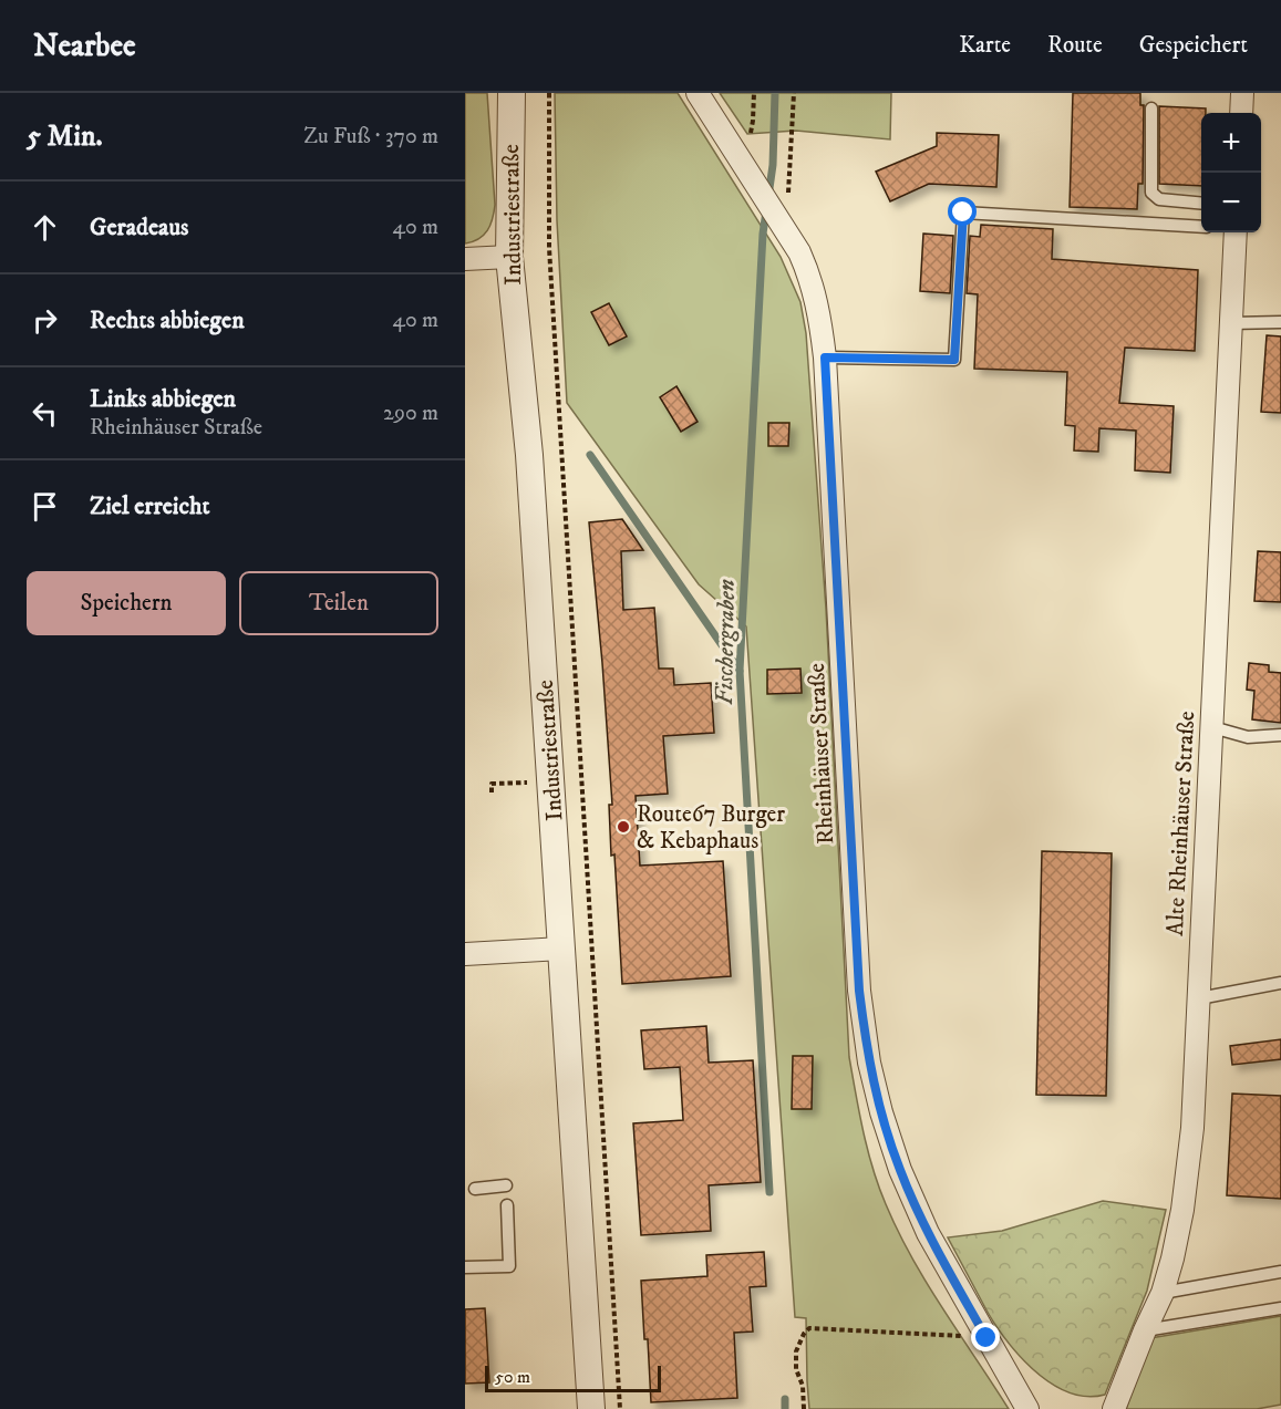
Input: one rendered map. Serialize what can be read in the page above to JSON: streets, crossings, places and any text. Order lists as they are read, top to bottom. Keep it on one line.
{"streets":{"street":["Industriestraße","Rheinhäuser Straße","Alte Rheinhäuser Straße"]},"water":["Fischergraben"],"places":["Route67 Burger & Kebaphaus"],"scale_bar":"50 m","page":{"header":"Nearbee","nav":["Karte","Route","Gespeichert"],"heading":["5 Min.","Zu Fuß · 370 m"],"map_buttons":["+","−"],"list":[["Geradeaus","40 m"],["Rechts abbiegen","40 m"],["Links abbiegen","Rheinhäuser Straße","290 m"],"Ziel erreicht"],"buttons":["Speichern","Teilen"],"scale":"50 m"}}
